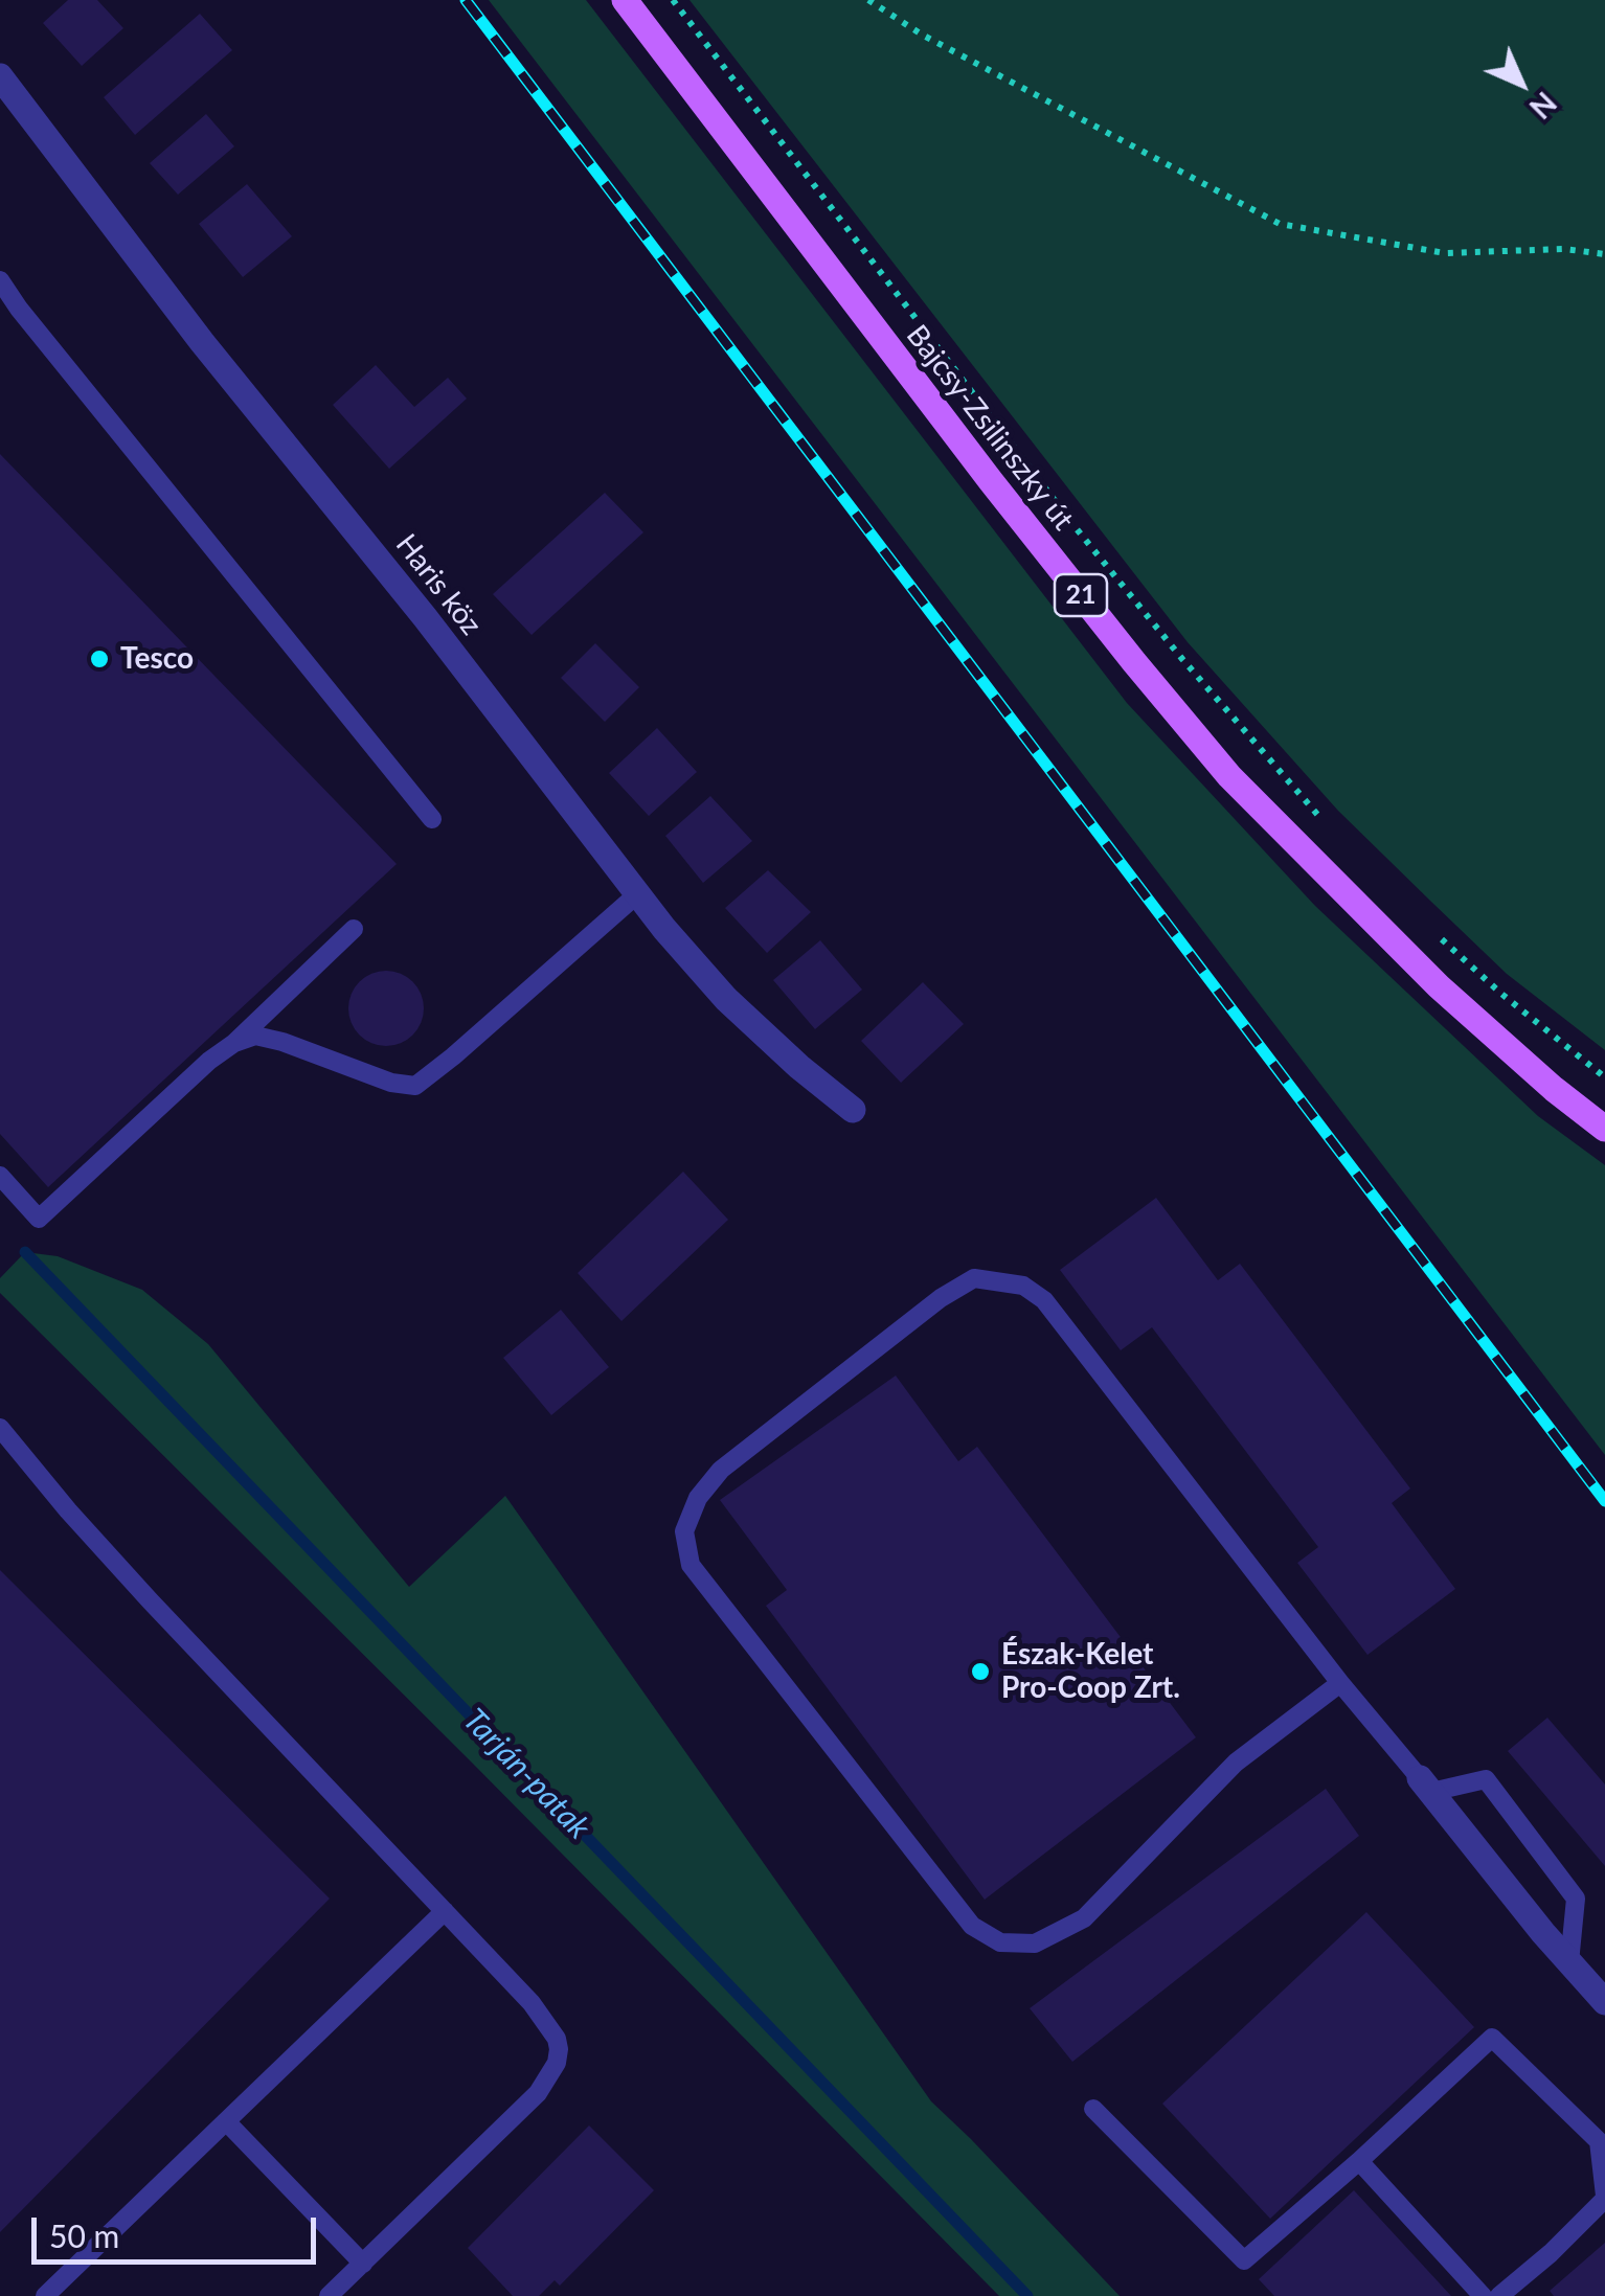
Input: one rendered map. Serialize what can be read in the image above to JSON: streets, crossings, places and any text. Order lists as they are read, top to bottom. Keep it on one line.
{"streets":{"main road":["Bajcsy-Zsilinszky út","21"],"street":["Haris köz"]},"water":["Tarján-patak"],"places":["Tesco","Észak-Kelet Pro-Coop Zrt."],"scale_bar":"50 m","north":"bottom right"}
